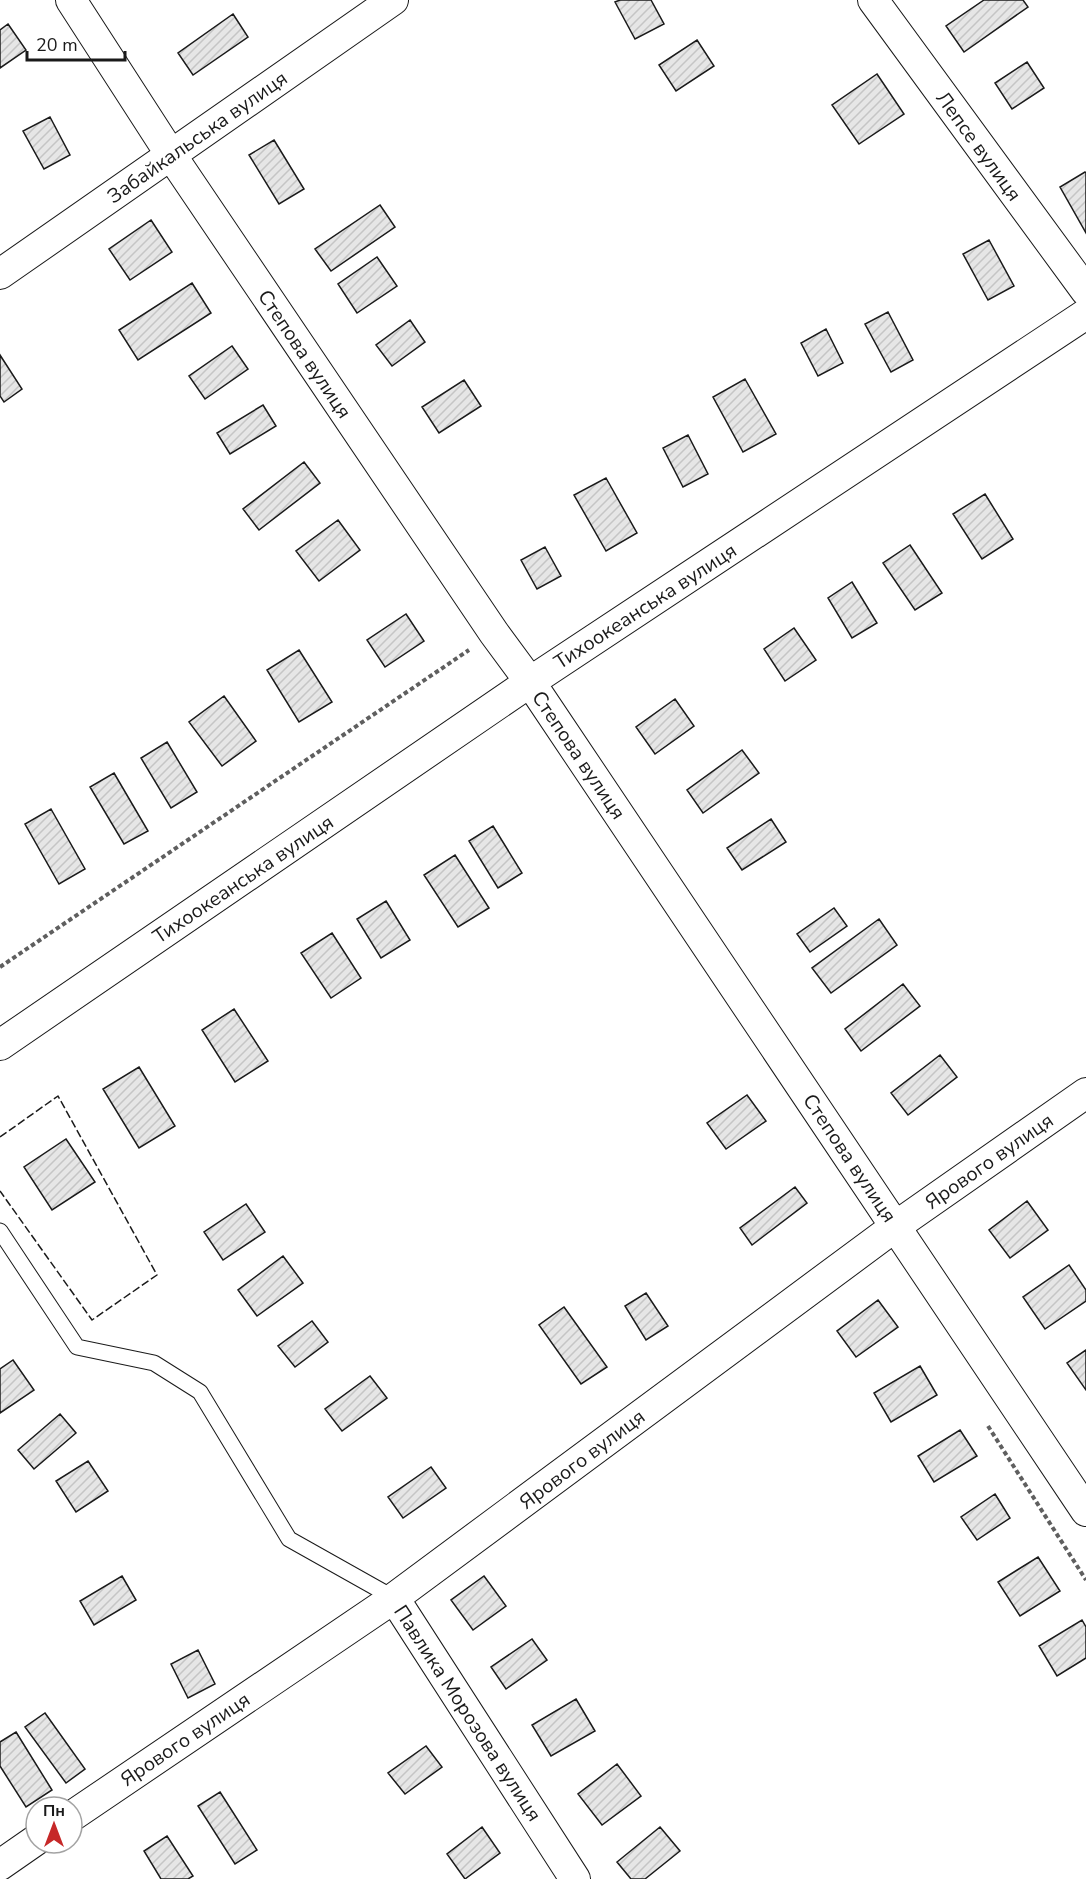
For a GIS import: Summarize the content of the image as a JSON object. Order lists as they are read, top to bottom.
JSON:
{
  "streets": {
    "street": [
      "Забайкальська вулиця",
      "Лепсе вулиця",
      "Степова вулиця",
      "Тихоокеанська вулиця",
      "Ярового вулиця",
      "Павлика Морозова вулиця"
    ]
  },
  "crossings": [
    ["Забайкальська вулиця", "Степова вулиця"],
    ["Степова вулиця", "Тихоокеанська вулиця"],
    ["Степова вулиця", "Ярового вулиця"],
    ["Ярового вулиця", "Павлика Морозова вулиця"]
  ],
  "scale_bar": "20 m",
  "north": "top"
}
